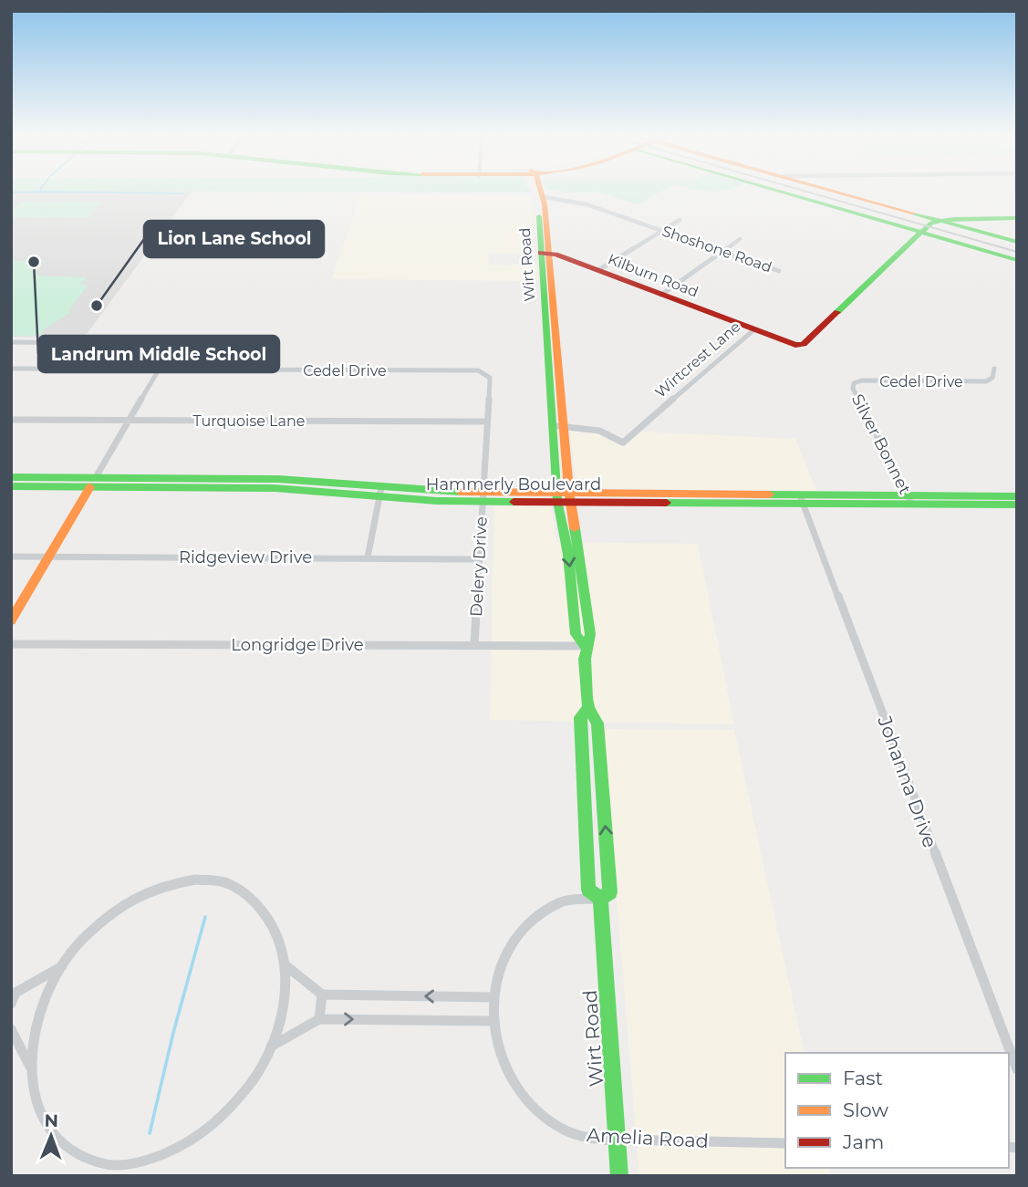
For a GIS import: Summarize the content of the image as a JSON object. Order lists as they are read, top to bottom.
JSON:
{
  "streets": {
    "main road": [
      "Wirt Road",
      "Kilburn Road",
      "Wirtcrest Lane",
      "Hammerly Boulevard"
    ],
    "street": [
      "Shoshone Road",
      "Cedel Drive",
      "Turquoise Lane",
      "Silver Bonnet",
      "Ridgeview Drive",
      "Delery Drive",
      "Longridge Drive",
      "Johanna Drive",
      "Amelia Road"
    ]
  },
  "crossings": [
    ["Shoshone Road", "Wirt Road"],
    ["Wirt Road", "Kilburn Road"],
    ["Wirt Road", "Wirtcrest Lane"],
    ["Wirt Road", "Hammerly Boulevard"],
    ["Wirt Road", "Longridge Drive"],
    ["Wirt Road", "Amelia Road"],
    ["Kilburn Road", "Wirtcrest Lane"],
    ["Cedel Drive", "Silver Bonnet"],
    ["Cedel Drive", "Delery Drive"],
    ["Turquoise Lane", "Delery Drive"],
    ["Silver Bonnet", "Hammerly Boulevard"],
    ["Hammerly Boulevard", "Delery Drive"],
    ["Hammerly Boulevard", "Johanna Drive"],
    ["Ridgeview Drive", "Delery Drive"],
    ["Delery Drive", "Longridge Drive"]
  ],
  "places": ["Landrum Middle School", "Lion Lane School"],
  "legend": ["Fast", "Slow", "Jam"],
  "north": "top"
}
